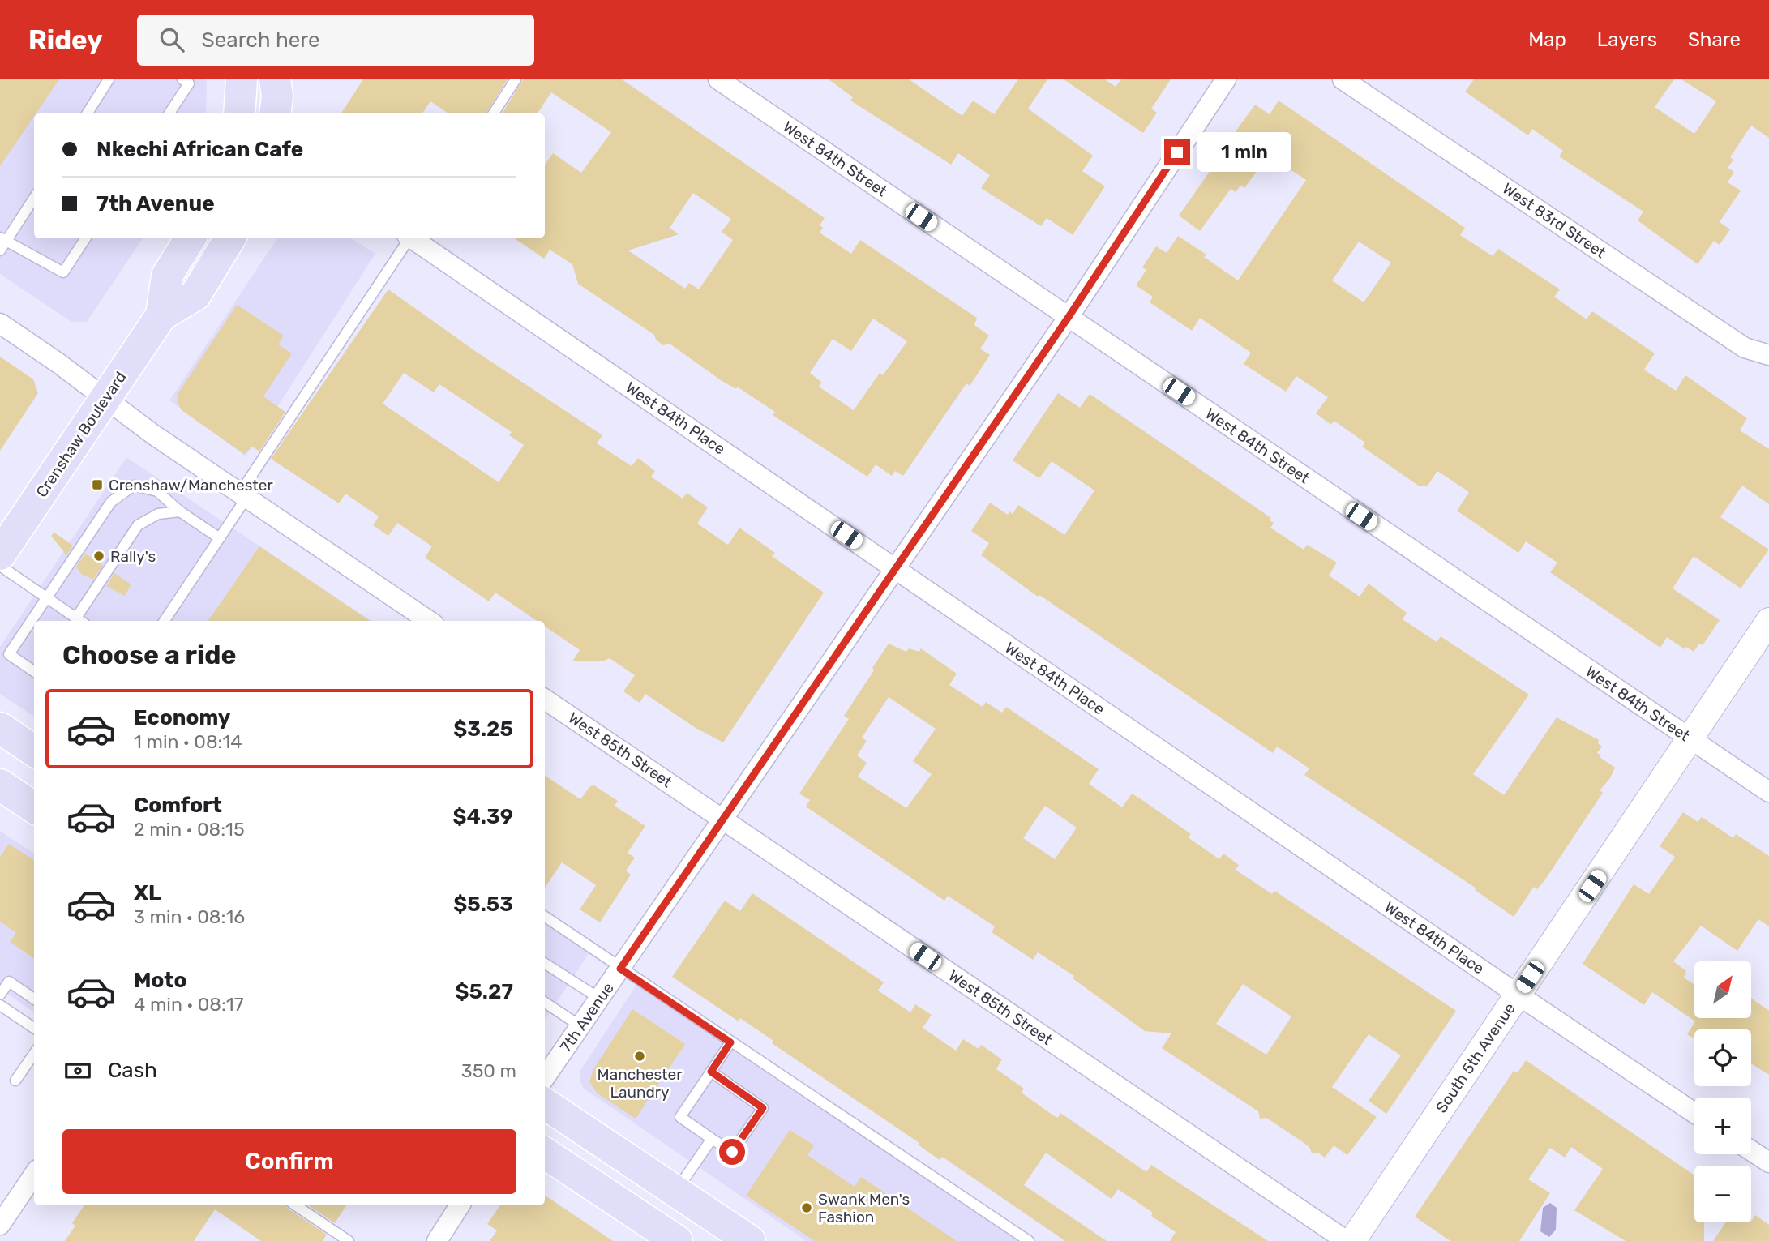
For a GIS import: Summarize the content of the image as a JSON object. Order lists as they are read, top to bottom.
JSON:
{
  "streets": {
    "main road": ["Crenshaw Boulevard"],
    "street": [
      "West 84th Street",
      "West 83rd Street",
      "West 84th Place",
      "West 85th Street",
      "7th Avenue",
      "South 5th Avenue"
    ]
  },
  "crossings": [
    ["West 84th Street", "7th Avenue"],
    ["West 84th Street", "South 5th Avenue"],
    ["West 84th Place", "7th Avenue"],
    ["West 84th Place", "South 5th Avenue"],
    ["West 85th Street", "7th Avenue"]
  ],
  "places": {
    "transit": ["Crenshaw/Manchester"],
    "other": ["Rally's", "Manchester Laundry", "Swank Men's Fashion"]
  },
  "north": "top right",
  "page": {
    "header": "Ridey",
    "search": "Search here",
    "nav": ["Map", "Layers", "Share"],
    "banner": ["Nkechi African Cafe", "7th Avenue"],
    "bubble": "1 min",
    "heading": "Choose a ride",
    "list": [
      {
        "name": "Economy",
        "note": "1 min · 08:14",
        "value": "$3.25"
      },
      {
        "name": "Comfort",
        "note": "2 min · 08:15",
        "value": "$4.39"
      },
      {
        "name": "XL",
        "note": "3 min · 08:16",
        "value": "$5.53"
      },
      {
        "name": "Moto",
        "note": "4 min · 08:17",
        "value": "$5.27"
      }
    ],
    "map_buttons": ["+", "−"],
    "pay": ["Cash", "350 m"],
    "buttons": "Confirm"
  }
}
